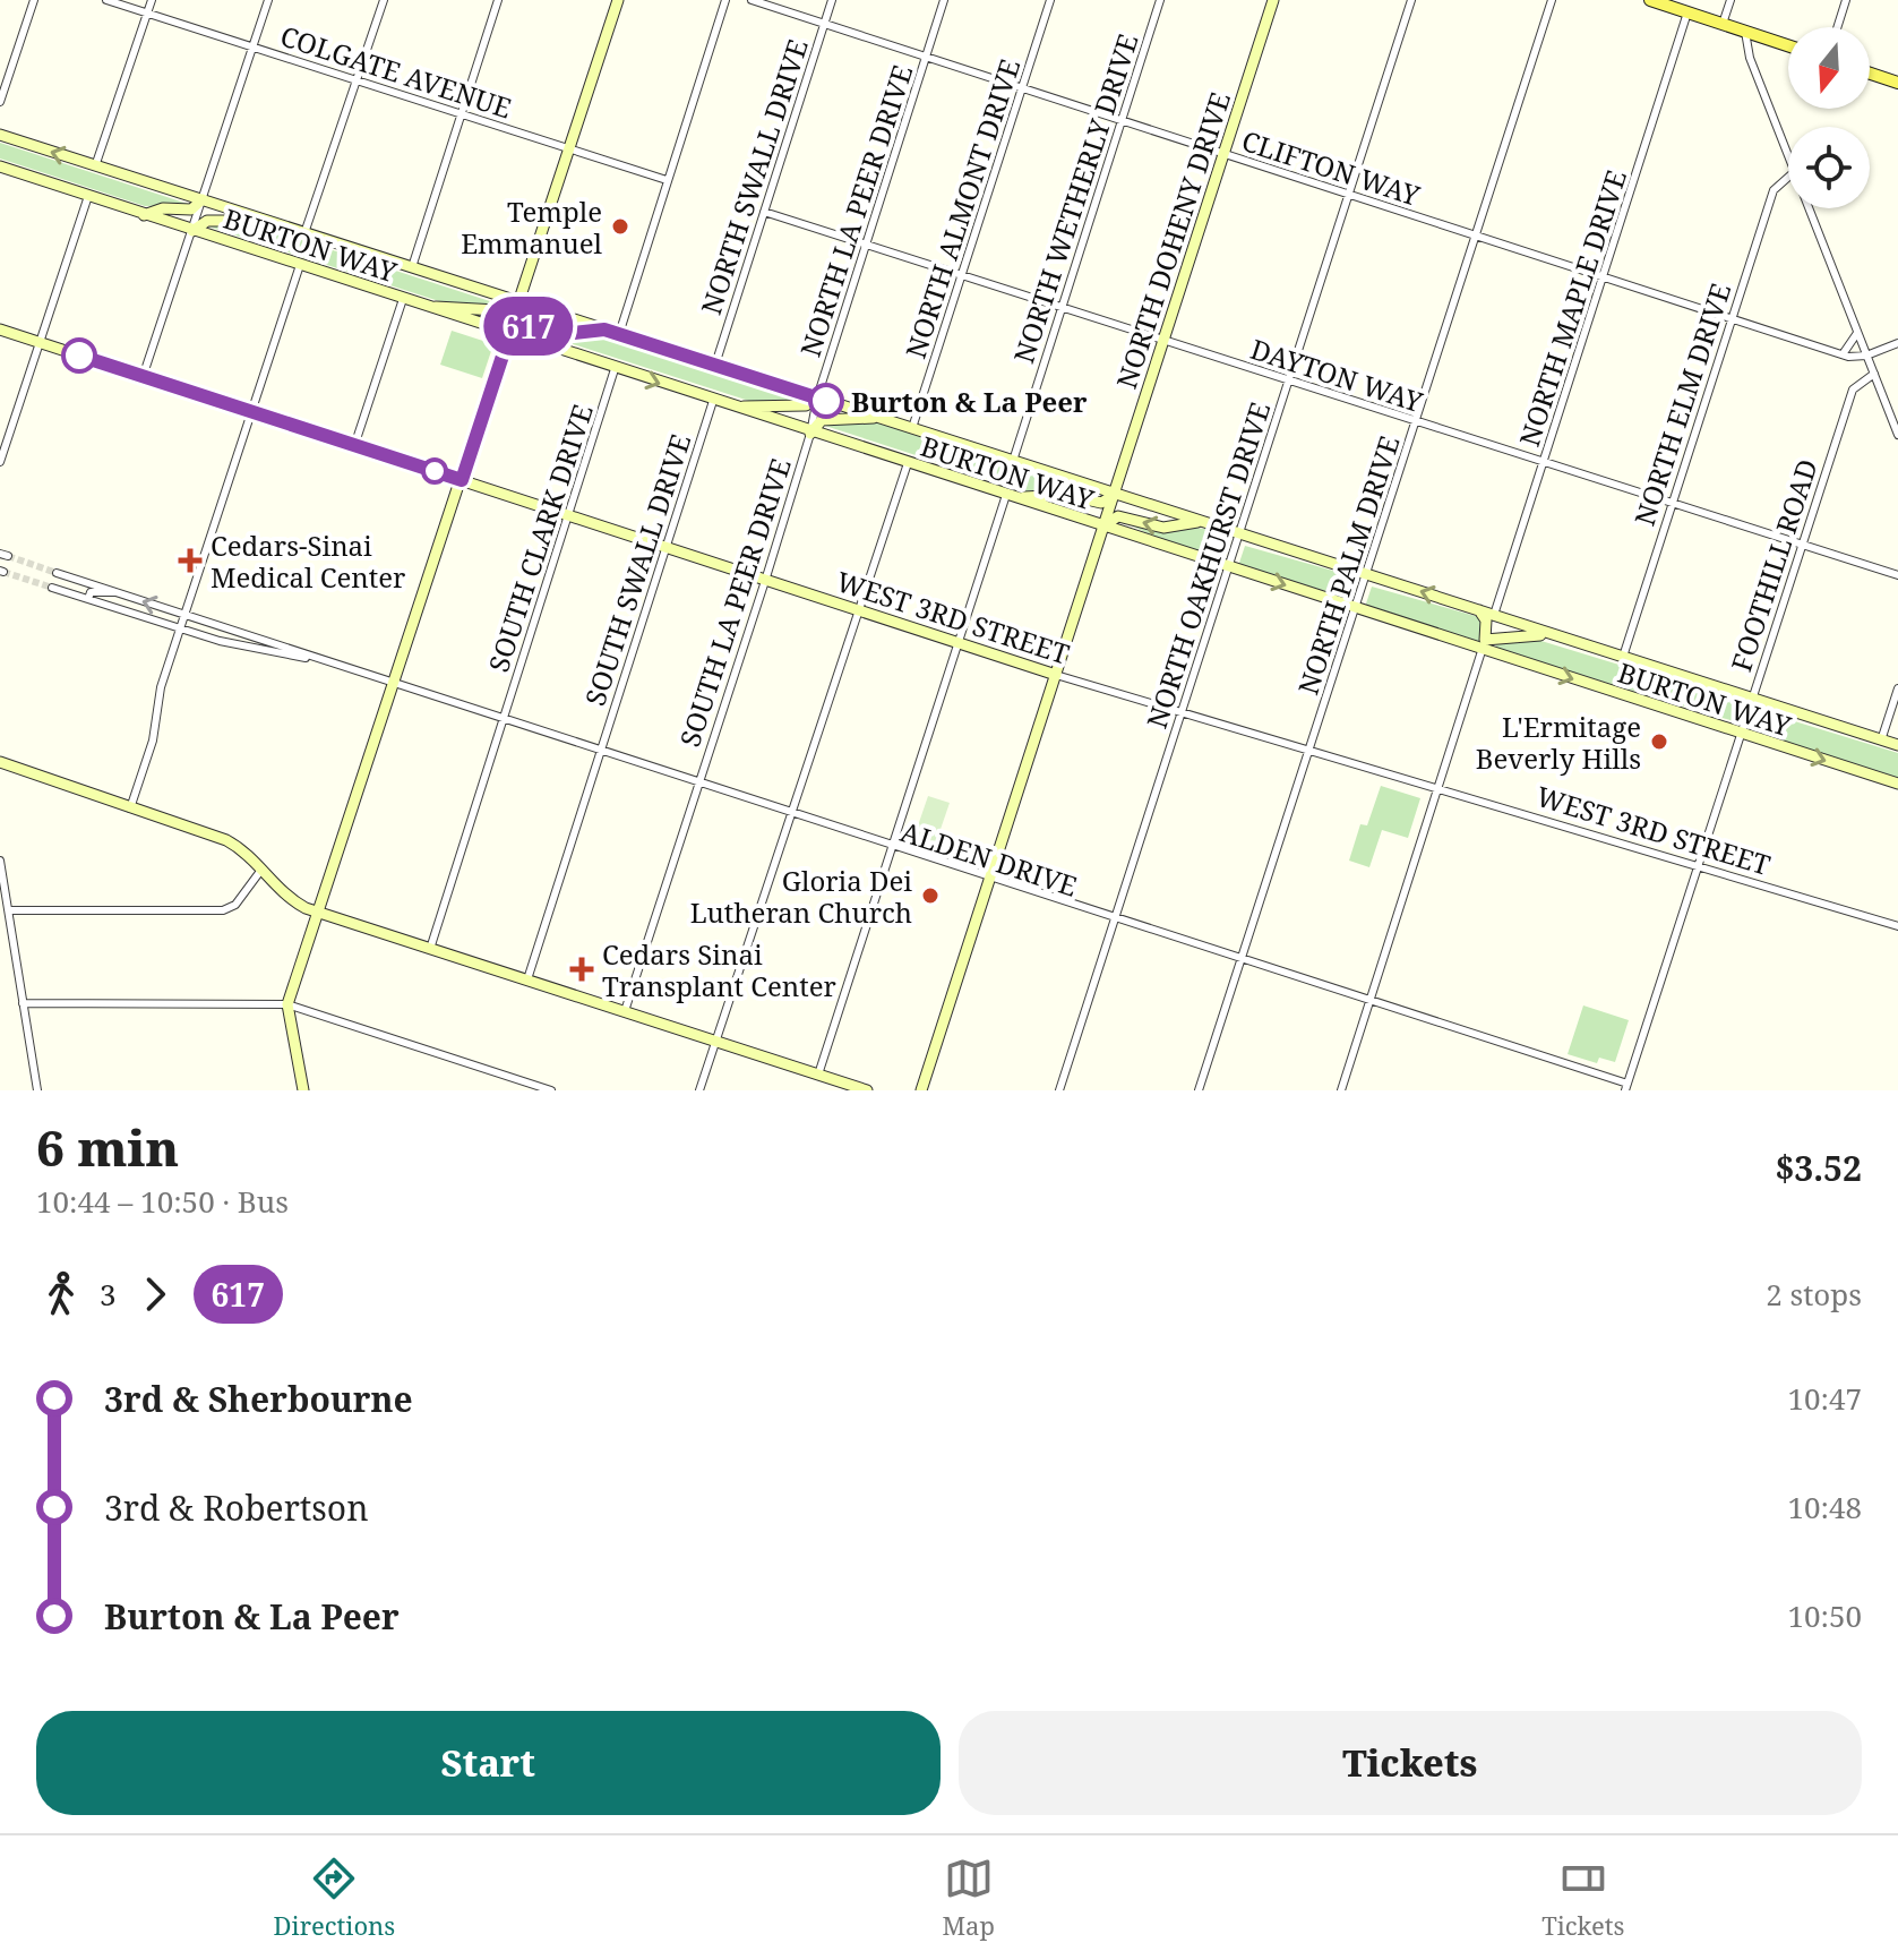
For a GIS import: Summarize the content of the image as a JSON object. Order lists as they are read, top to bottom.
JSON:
{
  "streets": {
    "main road": ["NORTH DOHENY DRIVE", "BURTON WAY", "WEST 3RD STREET"],
    "street": [
      "COLGATE AVENUE",
      "CLIFTON WAY",
      "NORTH SWALL DRIVE",
      "NORTH WETHERLY DRIVE",
      "NORTH ALMONT DRIVE",
      "NORTH LA PEER DRIVE",
      "NORTH MAPLE DRIVE",
      "DAYTON WAY",
      "NORTH ELM DRIVE",
      "SOUTH CLARK DRIVE",
      "NORTH OAKHURST DRIVE",
      "NORTH PALM DRIVE",
      "FOOTHILL ROAD",
      "SOUTH SWALL DRIVE",
      "SOUTH LA PEER DRIVE",
      "ALDEN DRIVE"
    ]
  },
  "crossings": [
    ["CLIFTON WAY", "NORTH SWALL DRIVE"],
    ["CLIFTON WAY", "NORTH WETHERLY DRIVE"],
    ["CLIFTON WAY", "NORTH ALMONT DRIVE"],
    ["CLIFTON WAY", "NORTH LA PEER DRIVE"],
    ["CLIFTON WAY", "NORTH DOHENY DRIVE"],
    ["CLIFTON WAY", "NORTH MAPLE DRIVE"],
    ["CLIFTON WAY", "NORTH ELM DRIVE"],
    ["CLIFTON WAY", "NORTH OAKHURST DRIVE"],
    ["CLIFTON WAY", "NORTH PALM DRIVE"],
    ["NORTH SWALL DRIVE", "BURTON WAY"],
    ["NORTH SWALL DRIVE", "DAYTON WAY"],
    ["NORTH WETHERLY DRIVE", "BURTON WAY"],
    ["NORTH WETHERLY DRIVE", "DAYTON WAY"],
    ["NORTH ALMONT DRIVE", "BURTON WAY"],
    ["NORTH ALMONT DRIVE", "DAYTON WAY"],
    ["NORTH LA PEER DRIVE", "BURTON WAY"],
    ["NORTH LA PEER DRIVE", "DAYTON WAY"],
    ["NORTH LA PEER DRIVE", "SOUTH LA PEER DRIVE"],
    ["NORTH DOHENY DRIVE", "BURTON WAY"],
    ["NORTH DOHENY DRIVE", "DAYTON WAY"],
    ["NORTH DOHENY DRIVE", "WEST 3RD STREET"],
    ["NORTH DOHENY DRIVE", "ALDEN DRIVE"],
    ["BURTON WAY", "NORTH MAPLE DRIVE"],
    ["BURTON WAY", "NORTH ELM DRIVE"],
    ["BURTON WAY", "SOUTH CLARK DRIVE"],
    ["BURTON WAY", "NORTH OAKHURST DRIVE"],
    ["BURTON WAY", "NORTH PALM DRIVE"],
    ["BURTON WAY", "FOOTHILL ROAD"],
    ["BURTON WAY", "SOUTH SWALL DRIVE"],
    ["BURTON WAY", "SOUTH LA PEER DRIVE"],
    ["NORTH MAPLE DRIVE", "DAYTON WAY"],
    ["DAYTON WAY", "NORTH ELM DRIVE"],
    ["DAYTON WAY", "NORTH OAKHURST DRIVE"],
    ["DAYTON WAY", "NORTH PALM DRIVE"],
    ["DAYTON WAY", "FOOTHILL ROAD"],
    ["SOUTH CLARK DRIVE", "WEST 3RD STREET"],
    ["SOUTH CLARK DRIVE", "ALDEN DRIVE"],
    ["NORTH OAKHURST DRIVE", "WEST 3RD STREET"],
    ["NORTH OAKHURST DRIVE", "ALDEN DRIVE"],
    ["NORTH PALM DRIVE", "WEST 3RD STREET"],
    ["NORTH PALM DRIVE", "ALDEN DRIVE"],
    ["FOOTHILL ROAD", "WEST 3RD STREET"],
    ["FOOTHILL ROAD", "ALDEN DRIVE"],
    ["SOUTH SWALL DRIVE", "WEST 3RD STREET"],
    ["SOUTH SWALL DRIVE", "ALDEN DRIVE"],
    ["SOUTH LA PEER DRIVE", "WEST 3RD STREET"],
    ["SOUTH LA PEER DRIVE", "ALDEN DRIVE"]
  ],
  "places": {
    "other": [
      "Temple Emmanuel",
      "Burton & La Peer",
      "L'Ermitage Beverly Hills",
      "Gloria Dei Lutheran Church"
    ],
    "health": ["Cedars-Sinai Medical Center", "Cedars Sinai Transplant Center"]
  },
  "lines": ["bus line 617"],
  "north": "bottom",
  "page": {
    "on_map": "617",
    "heading": ["6 min", "10:44 – 10:50 · Bus", "$3.52"],
    "legs": ["3", "617", "2 stops"],
    "list": [
      {
        "name": "3rd & Sherbourne",
        "value": "10:47"
      },
      {
        "name": "3rd & Robertson",
        "value": "10:48"
      },
      {
        "name": "Burton & La Peer",
        "value": "10:50"
      }
    ],
    "buttons": ["Start", "Tickets"],
    "tabs": ["Directions", "Map", "Tickets"]
  }
}
